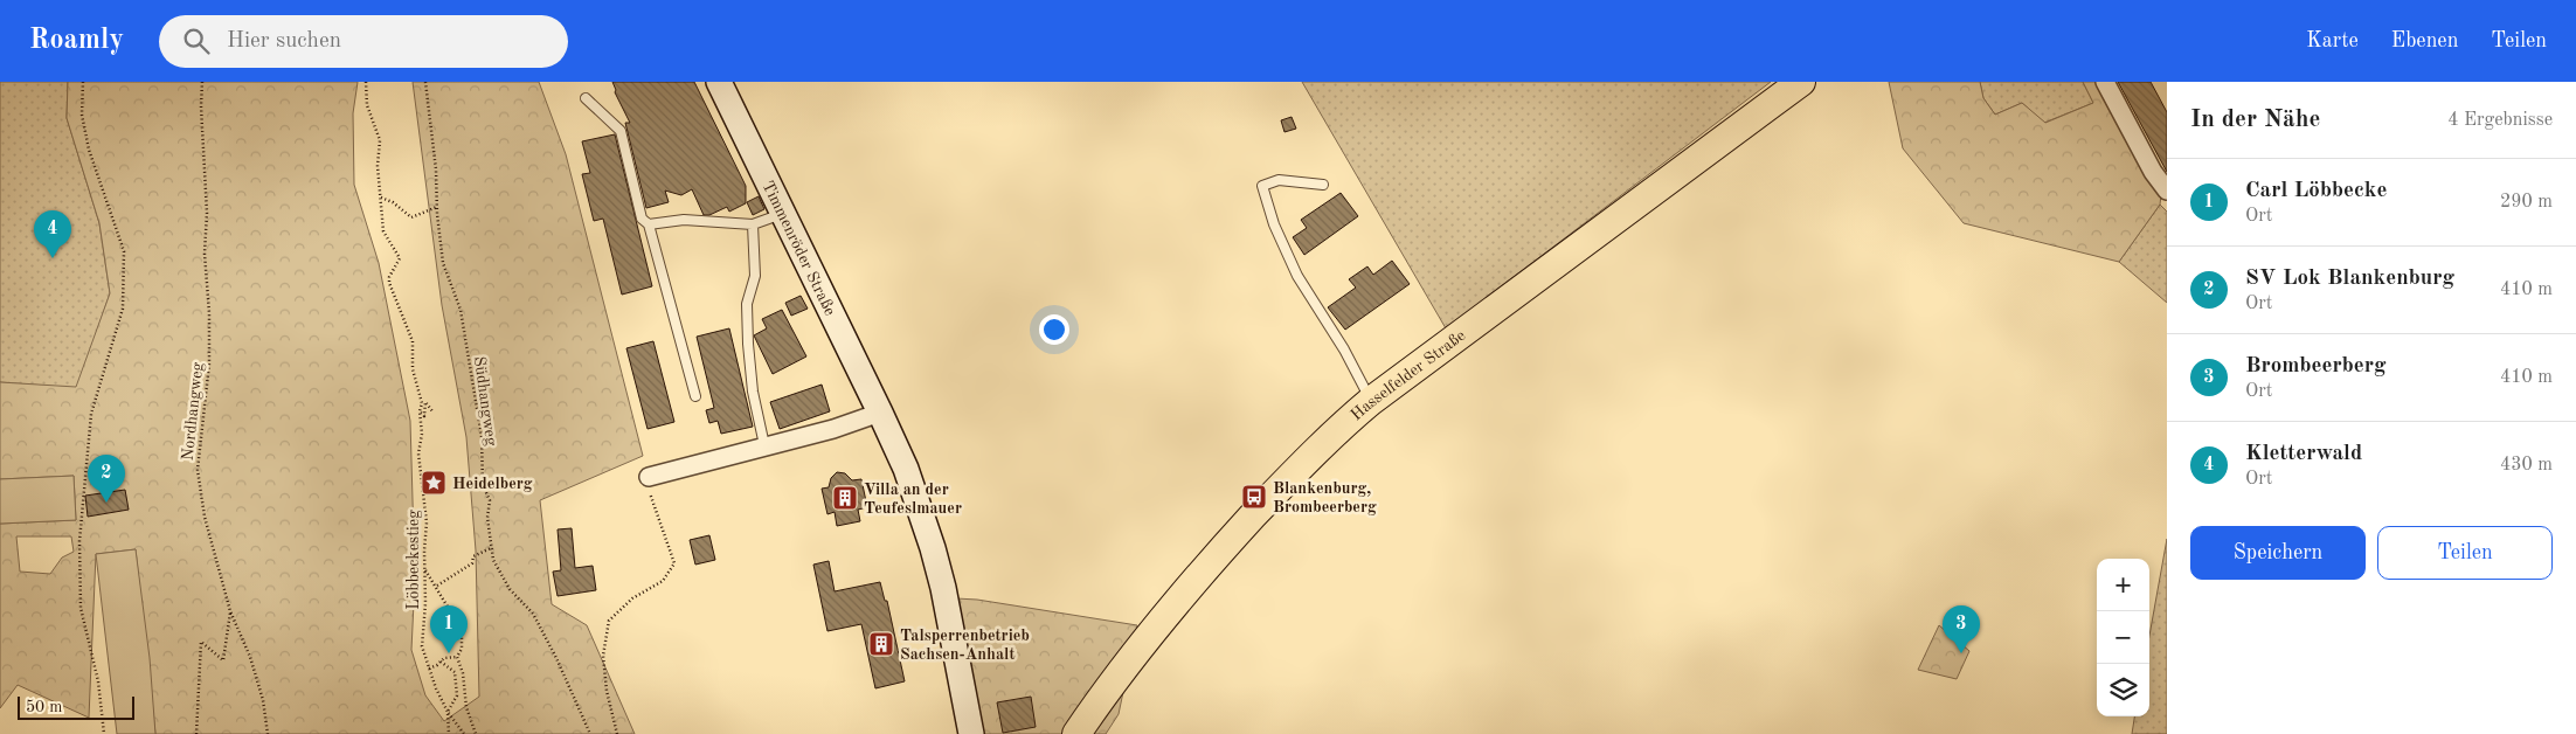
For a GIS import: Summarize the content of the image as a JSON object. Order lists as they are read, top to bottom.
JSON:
{
  "streets": {
    "main road": ["Timmenröder Straße", "Hasselfelder Straße"],
    "path": ["Südhangweg", "Nordhangweg", "Löbbeckestieg"]
  },
  "places": {
    "place": ["Heidelberg"],
    "bus stop": ["Blankenburg, Brombeerberg"],
    "building": ["Villa an der Teufeslmauer", "Talsperrenbetrieb Sachsen-Anhalt"]
  },
  "scale_bar": "50 m",
  "page": {
    "header": "Roamly",
    "search": "Hier suchen",
    "nav": ["Karte", "Ebenen", "Teilen"],
    "heading": ["In der Nähe", "4 Ergebnisse"],
    "list": [
      {
        "mark": "1",
        "name": "Carl Löbbecke",
        "note": "Ort",
        "value": "290 m"
      },
      {
        "mark": "2",
        "name": "SV Lok Blankenburg",
        "note": "Ort",
        "value": "410 m"
      },
      {
        "mark": "3",
        "name": "Brombeerberg",
        "note": "Ort",
        "value": "410 m"
      },
      {
        "mark": "4",
        "name": "Kletterwald",
        "note": "Ort",
        "value": "430 m"
      }
    ],
    "pins": [
      "4",
      "2",
      "1",
      "3"
    ],
    "buttons": ["Speichern", "Teilen"],
    "map_buttons": ["+", "−"],
    "scale": "50 m"
  }
}
